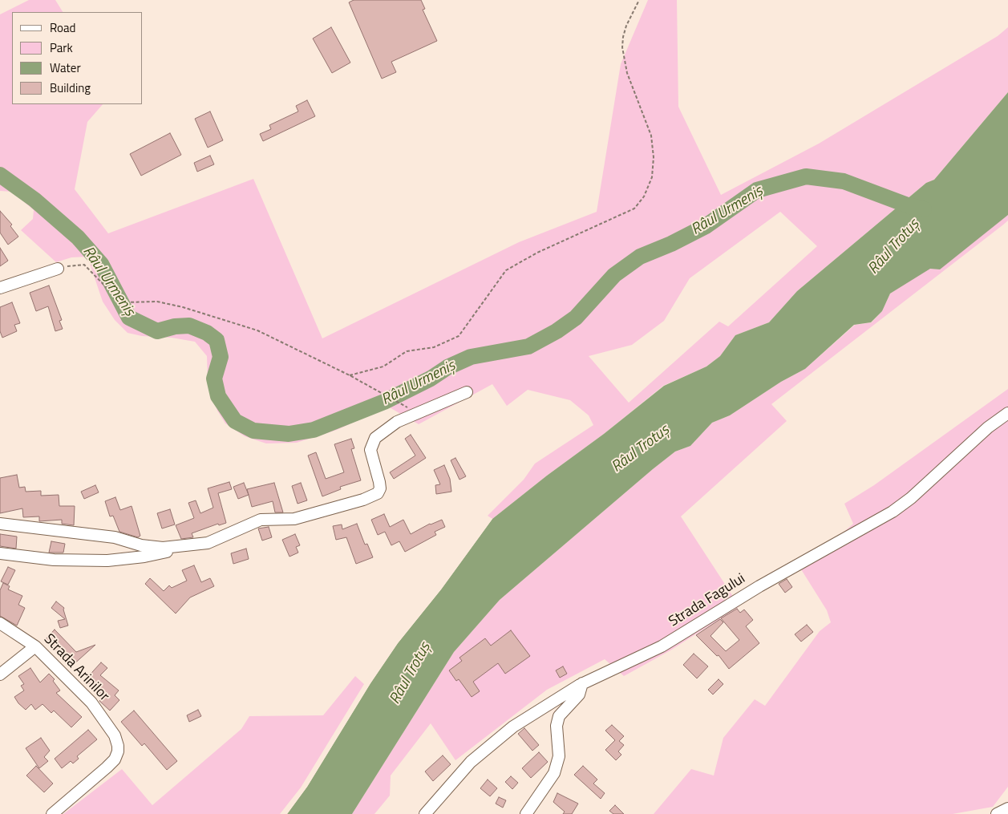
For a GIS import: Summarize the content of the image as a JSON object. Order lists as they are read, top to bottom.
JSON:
{
  "streets": {
    "street": ["Strada Fagului", "Strada Arinilor"]
  },
  "water": ["Râul Urmeniș", "Râul Trotuș"],
  "legend": [
    "Road",
    "Park",
    "Water",
    "Building"
  ]
}
